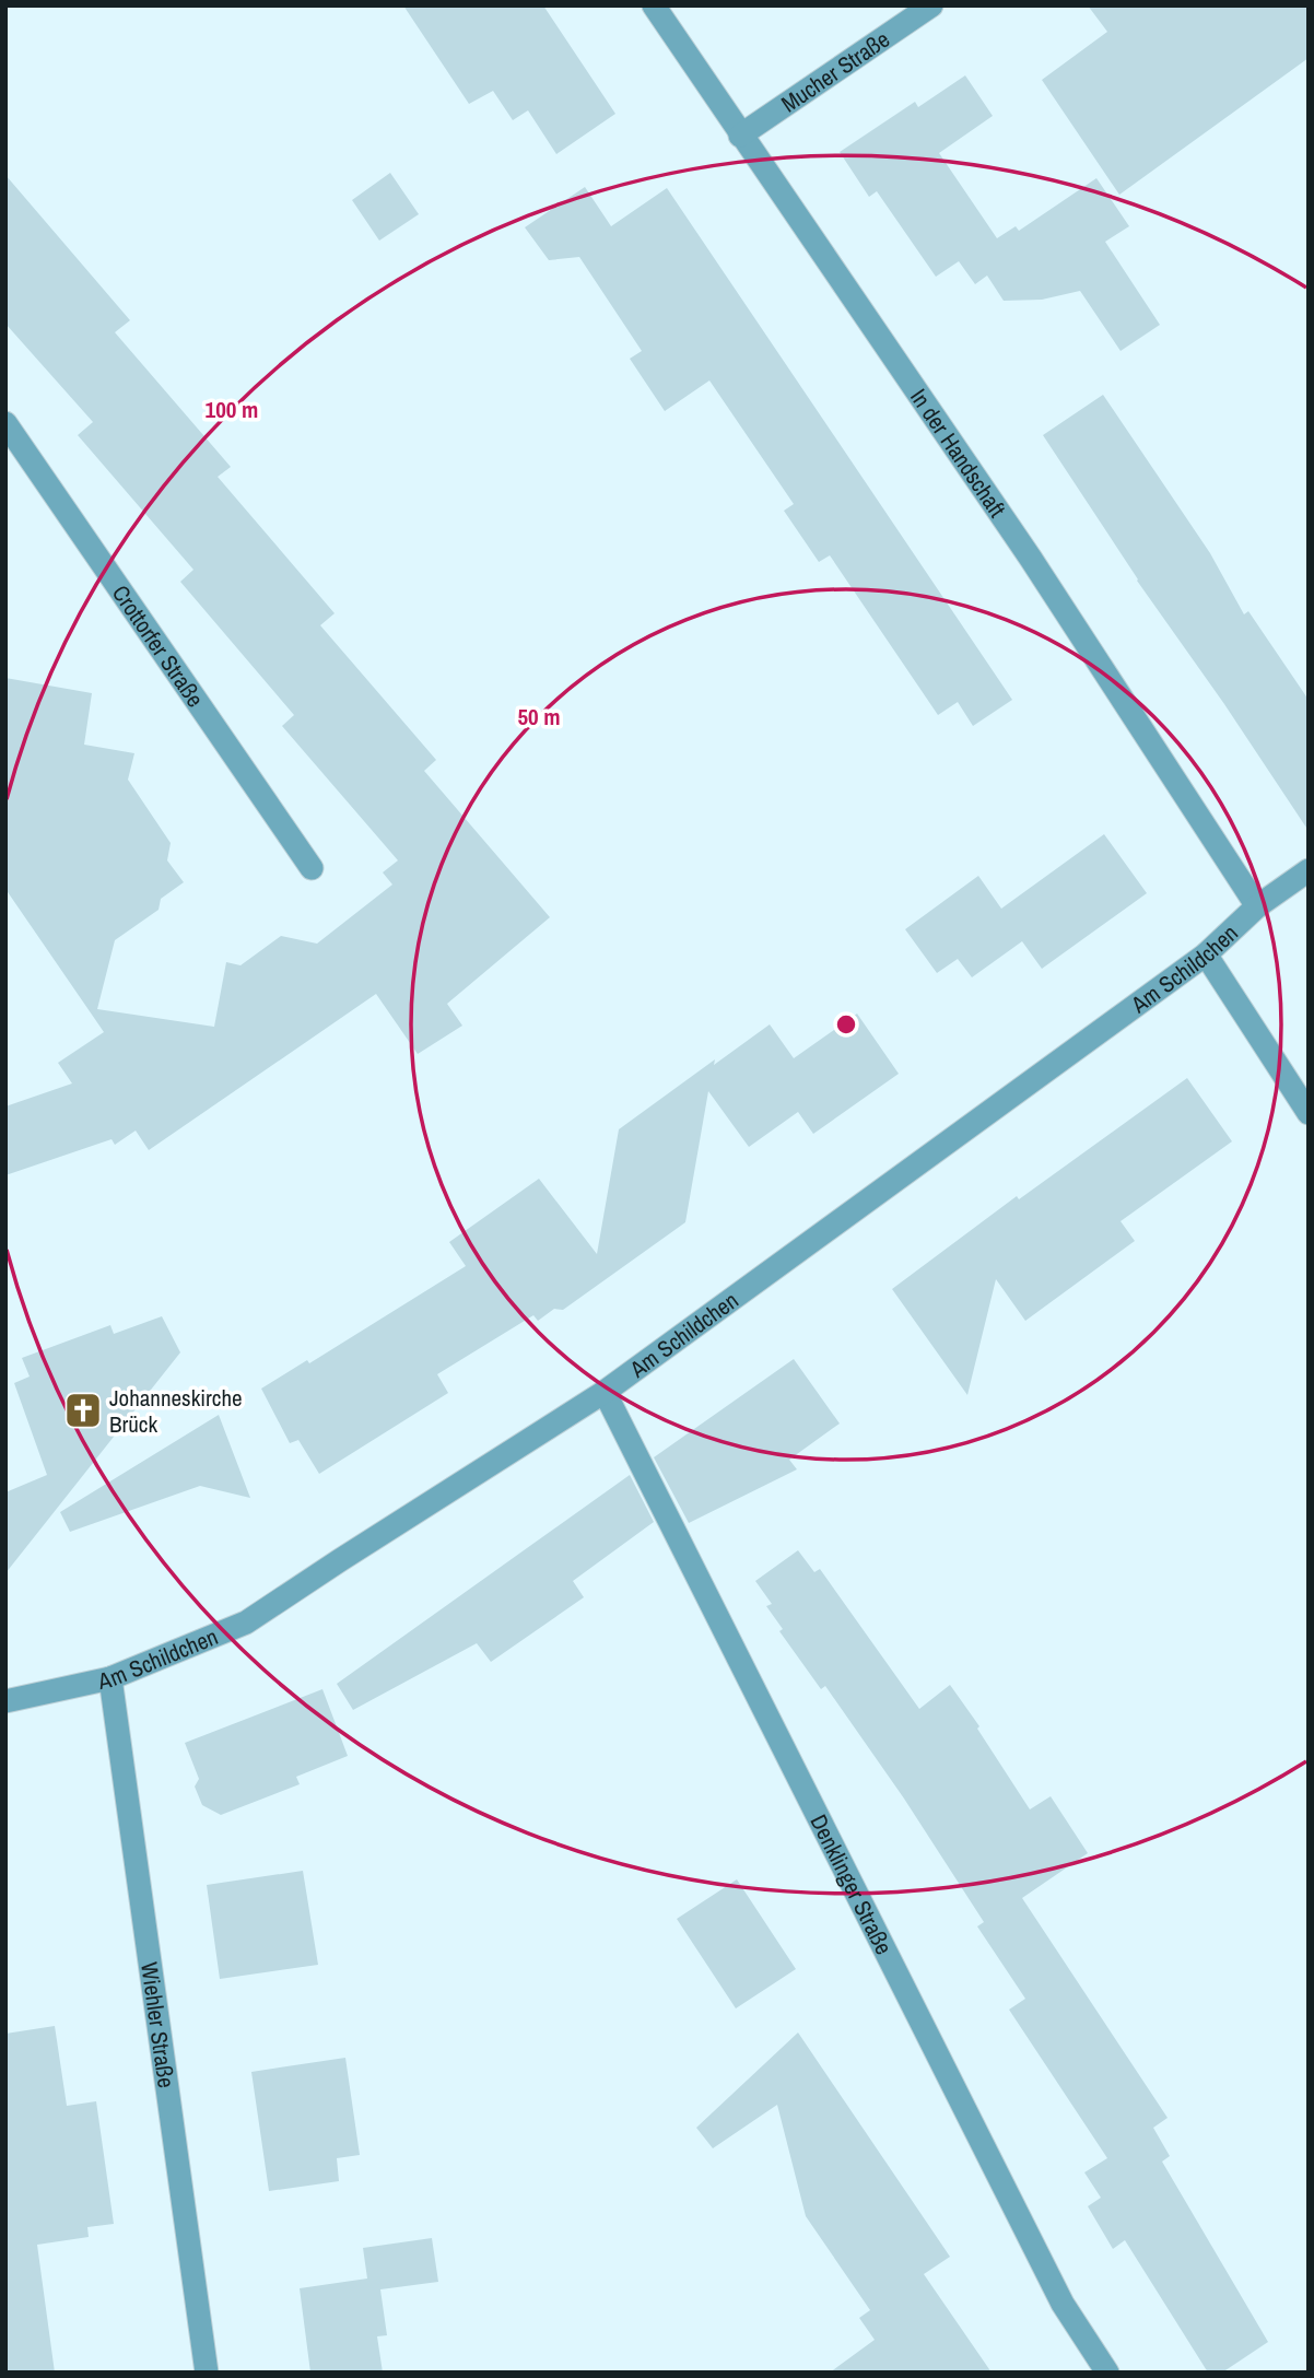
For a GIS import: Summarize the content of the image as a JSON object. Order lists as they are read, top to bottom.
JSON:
{
  "streets": {
    "street": [
      "Mucher Straße",
      "In der Handschaft",
      "Crottorfer Straße",
      "Am Schildchen",
      "Denklinger Straße",
      "Wiehler Straße"
    ]
  },
  "crossings": [
    ["Mucher Straße", "In der Handschaft"],
    ["In der Handschaft", "Am Schildchen"],
    ["Am Schildchen", "Denklinger Straße"],
    ["Am Schildchen", "Wiehler Straße"]
  ],
  "places": {
    "church": ["Johanneskirche Brück"]
  },
  "rings": ["100 m", "50 m"]
}
